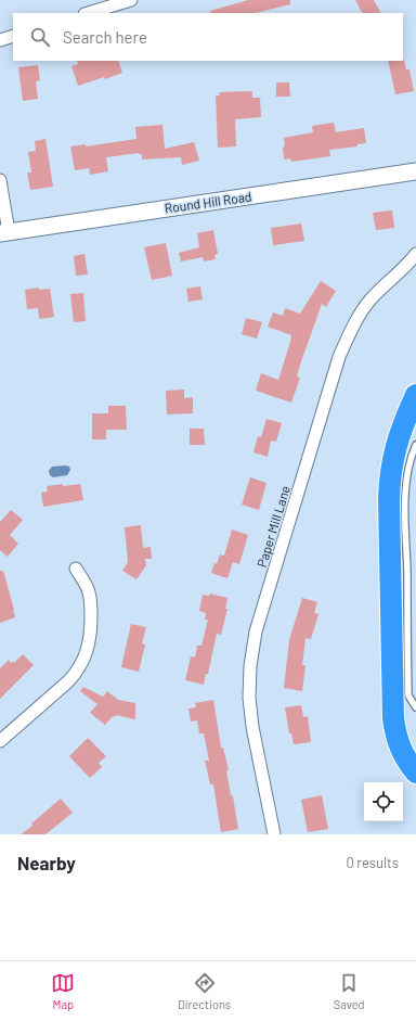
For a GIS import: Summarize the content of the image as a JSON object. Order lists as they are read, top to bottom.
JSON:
{
  "streets": {
    "main road": ["Round Hill Road"],
    "street": ["Paper Mill Lane"]
  },
  "page": {
    "search": "Search here",
    "heading": ["Nearby", "0 results"],
    "nav": ["Map", "Directions", "Saved"]
  }
}
